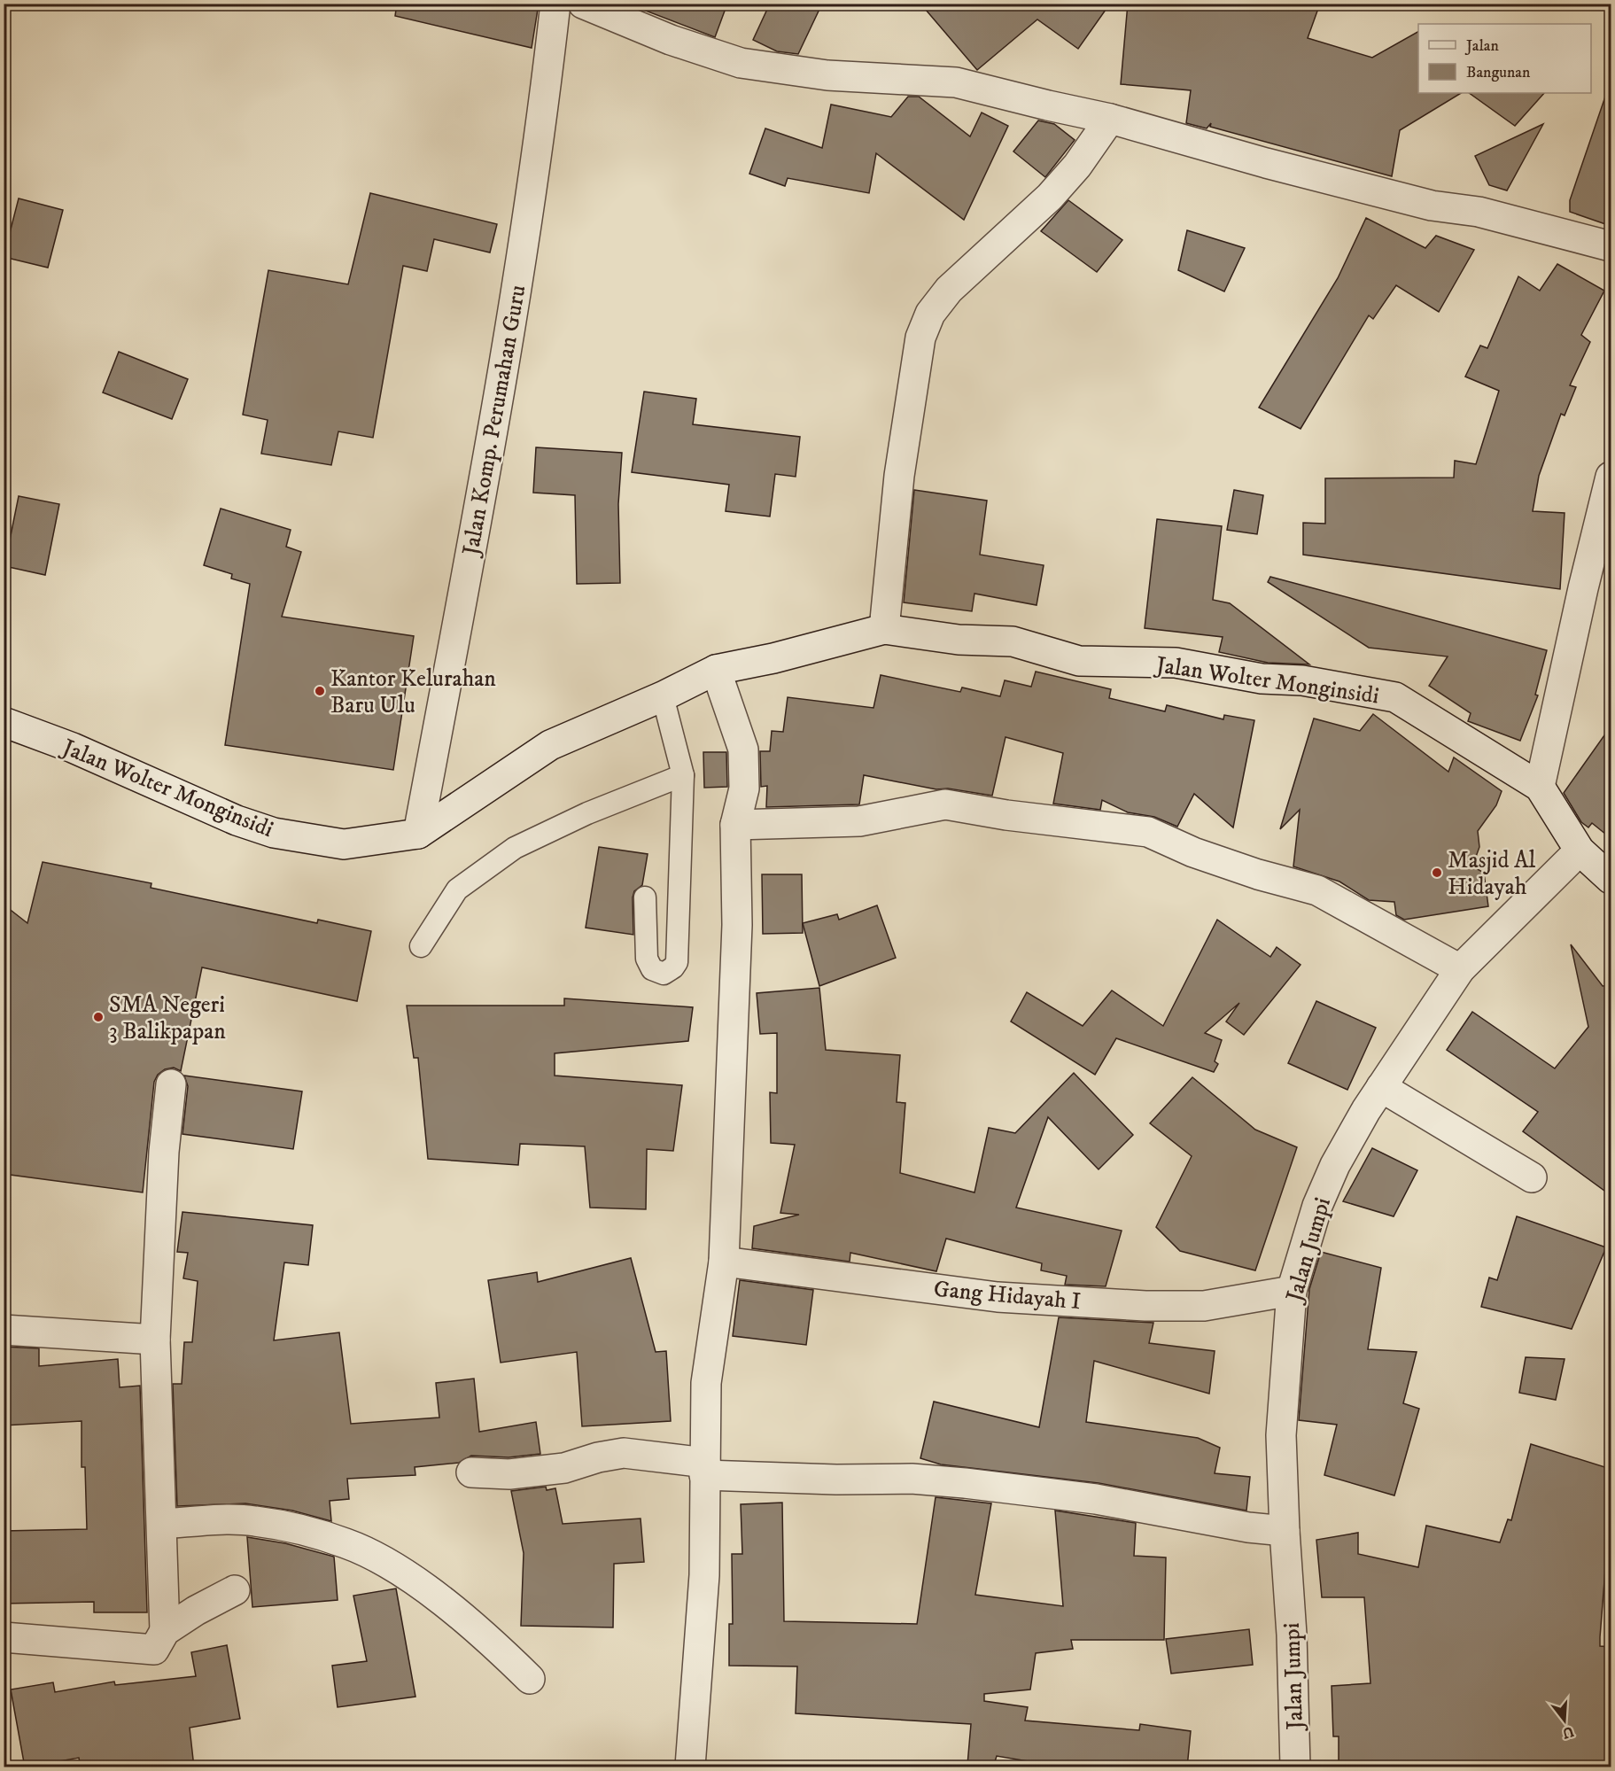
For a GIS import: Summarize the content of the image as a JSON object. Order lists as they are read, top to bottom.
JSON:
{
  "streets": {
    "street": [
      "Jalan Komp. Perumahan Guru",
      "Jalan Wolter Monginsidi",
      "Jalan Jumpi",
      "Gang Hidayah I"
    ]
  },
  "crossings": [
    ["Jalan Komp. Perumahan Guru", "Jalan Wolter Monginsidi"],
    ["Jalan Wolter Monginsidi", "Jalan Jumpi"],
    ["Jalan Jumpi", "Gang Hidayah I"]
  ],
  "places": ["Kantor Kelurahan Baru Ulu", "Masjid Al Hidayah", "SMA Negeri 3 Balikpapan"],
  "legend": ["Jalan", "Bangunan"],
  "north": "bottom"
}
